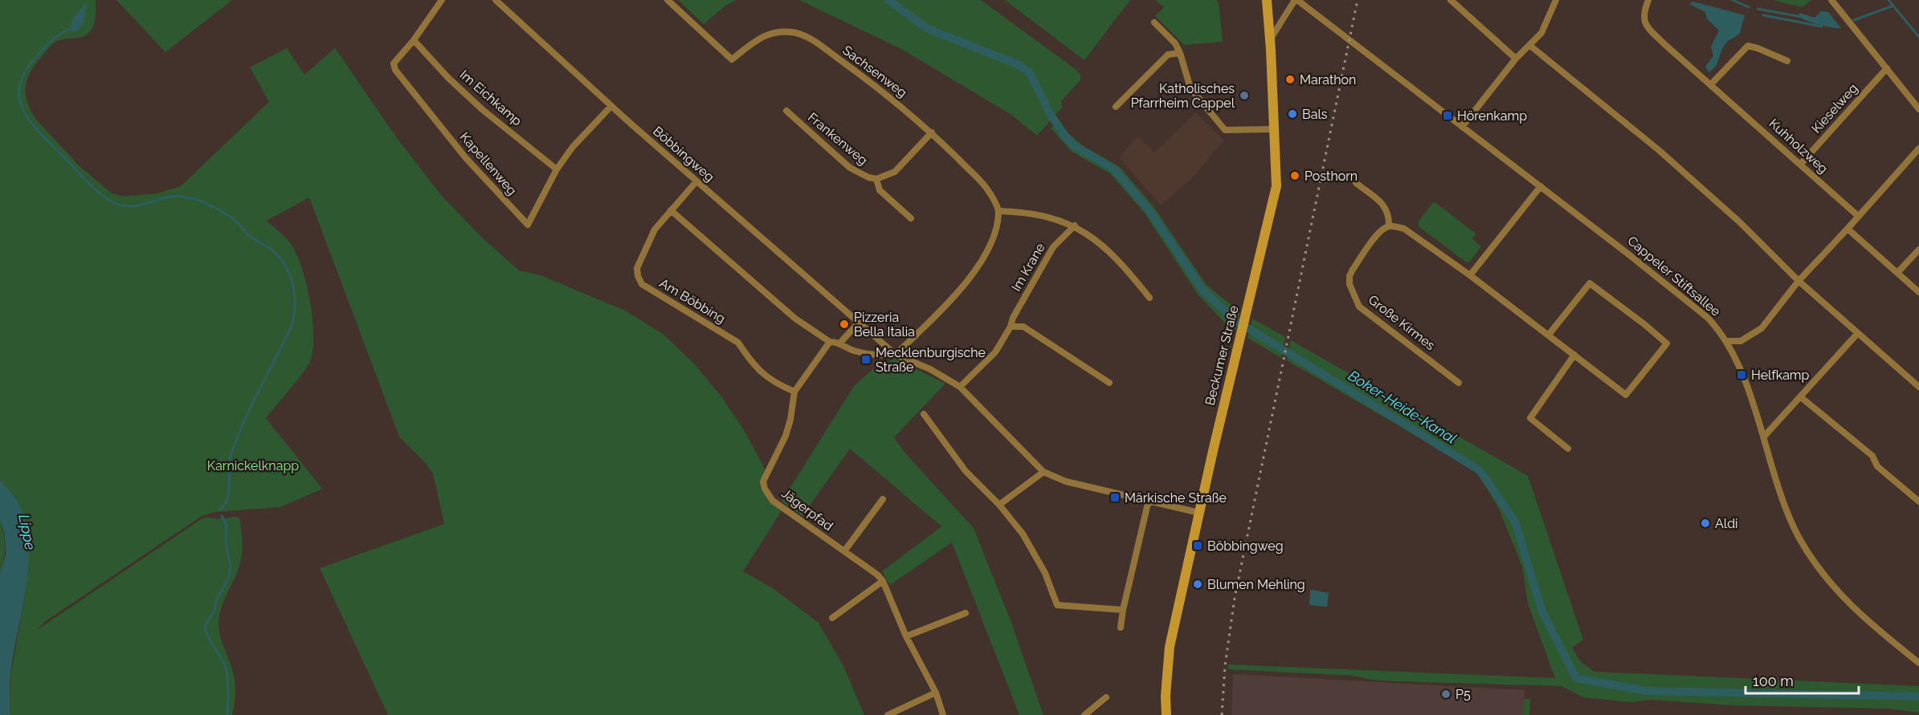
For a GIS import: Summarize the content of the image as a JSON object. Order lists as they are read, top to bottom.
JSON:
{
  "streets": {
    "main road": ["Beckumer Straße"],
    "street": [
      "Sachsenweg",
      "Im Eichkamp",
      "Kieselweg",
      "Frankenweg",
      "Kuhholzweg",
      "Böbbingweg",
      "Kapellenweg",
      "Im Krane",
      "Cappeler Stiftsallee",
      "Am Böbbing",
      "Große Kirmes",
      "Jägerpfad"
    ]
  },
  "crossings": [
    ["Sachsenweg", "Frankenweg"],
    ["Im Eichkamp", "Kapellenweg"],
    ["Kieselweg", "Kuhholzweg"],
    ["Böbbingweg", "Kapellenweg"],
    ["Böbbingweg", "Im Krane"],
    ["Böbbingweg", "Am Böbbing"],
    ["Böbbingweg", "Beckumer Straße"],
    ["Cappeler Stiftsallee", "Beckumer Straße"],
    ["Am Böbbing", "Jägerpfad"]
  ],
  "water": ["Boker-Heide-Kanal", "Lippe"],
  "parks": ["Karnickelknapp"],
  "places": {
    "other": [
      "Marathon",
      "Katholisches Pfarrheim Cappel",
      "Bals",
      "Posthorn",
      "Pizzeria Bella Italia",
      "Aldi",
      "Blumen Mehling",
      "P5"
    ],
    "transit": [
      "Hörenkamp",
      "Mecklenburgische Straße",
      "Helfkamp",
      "Märkische Straße",
      "Böbbingweg"
    ]
  },
  "scale_bar": "100 m"
}
